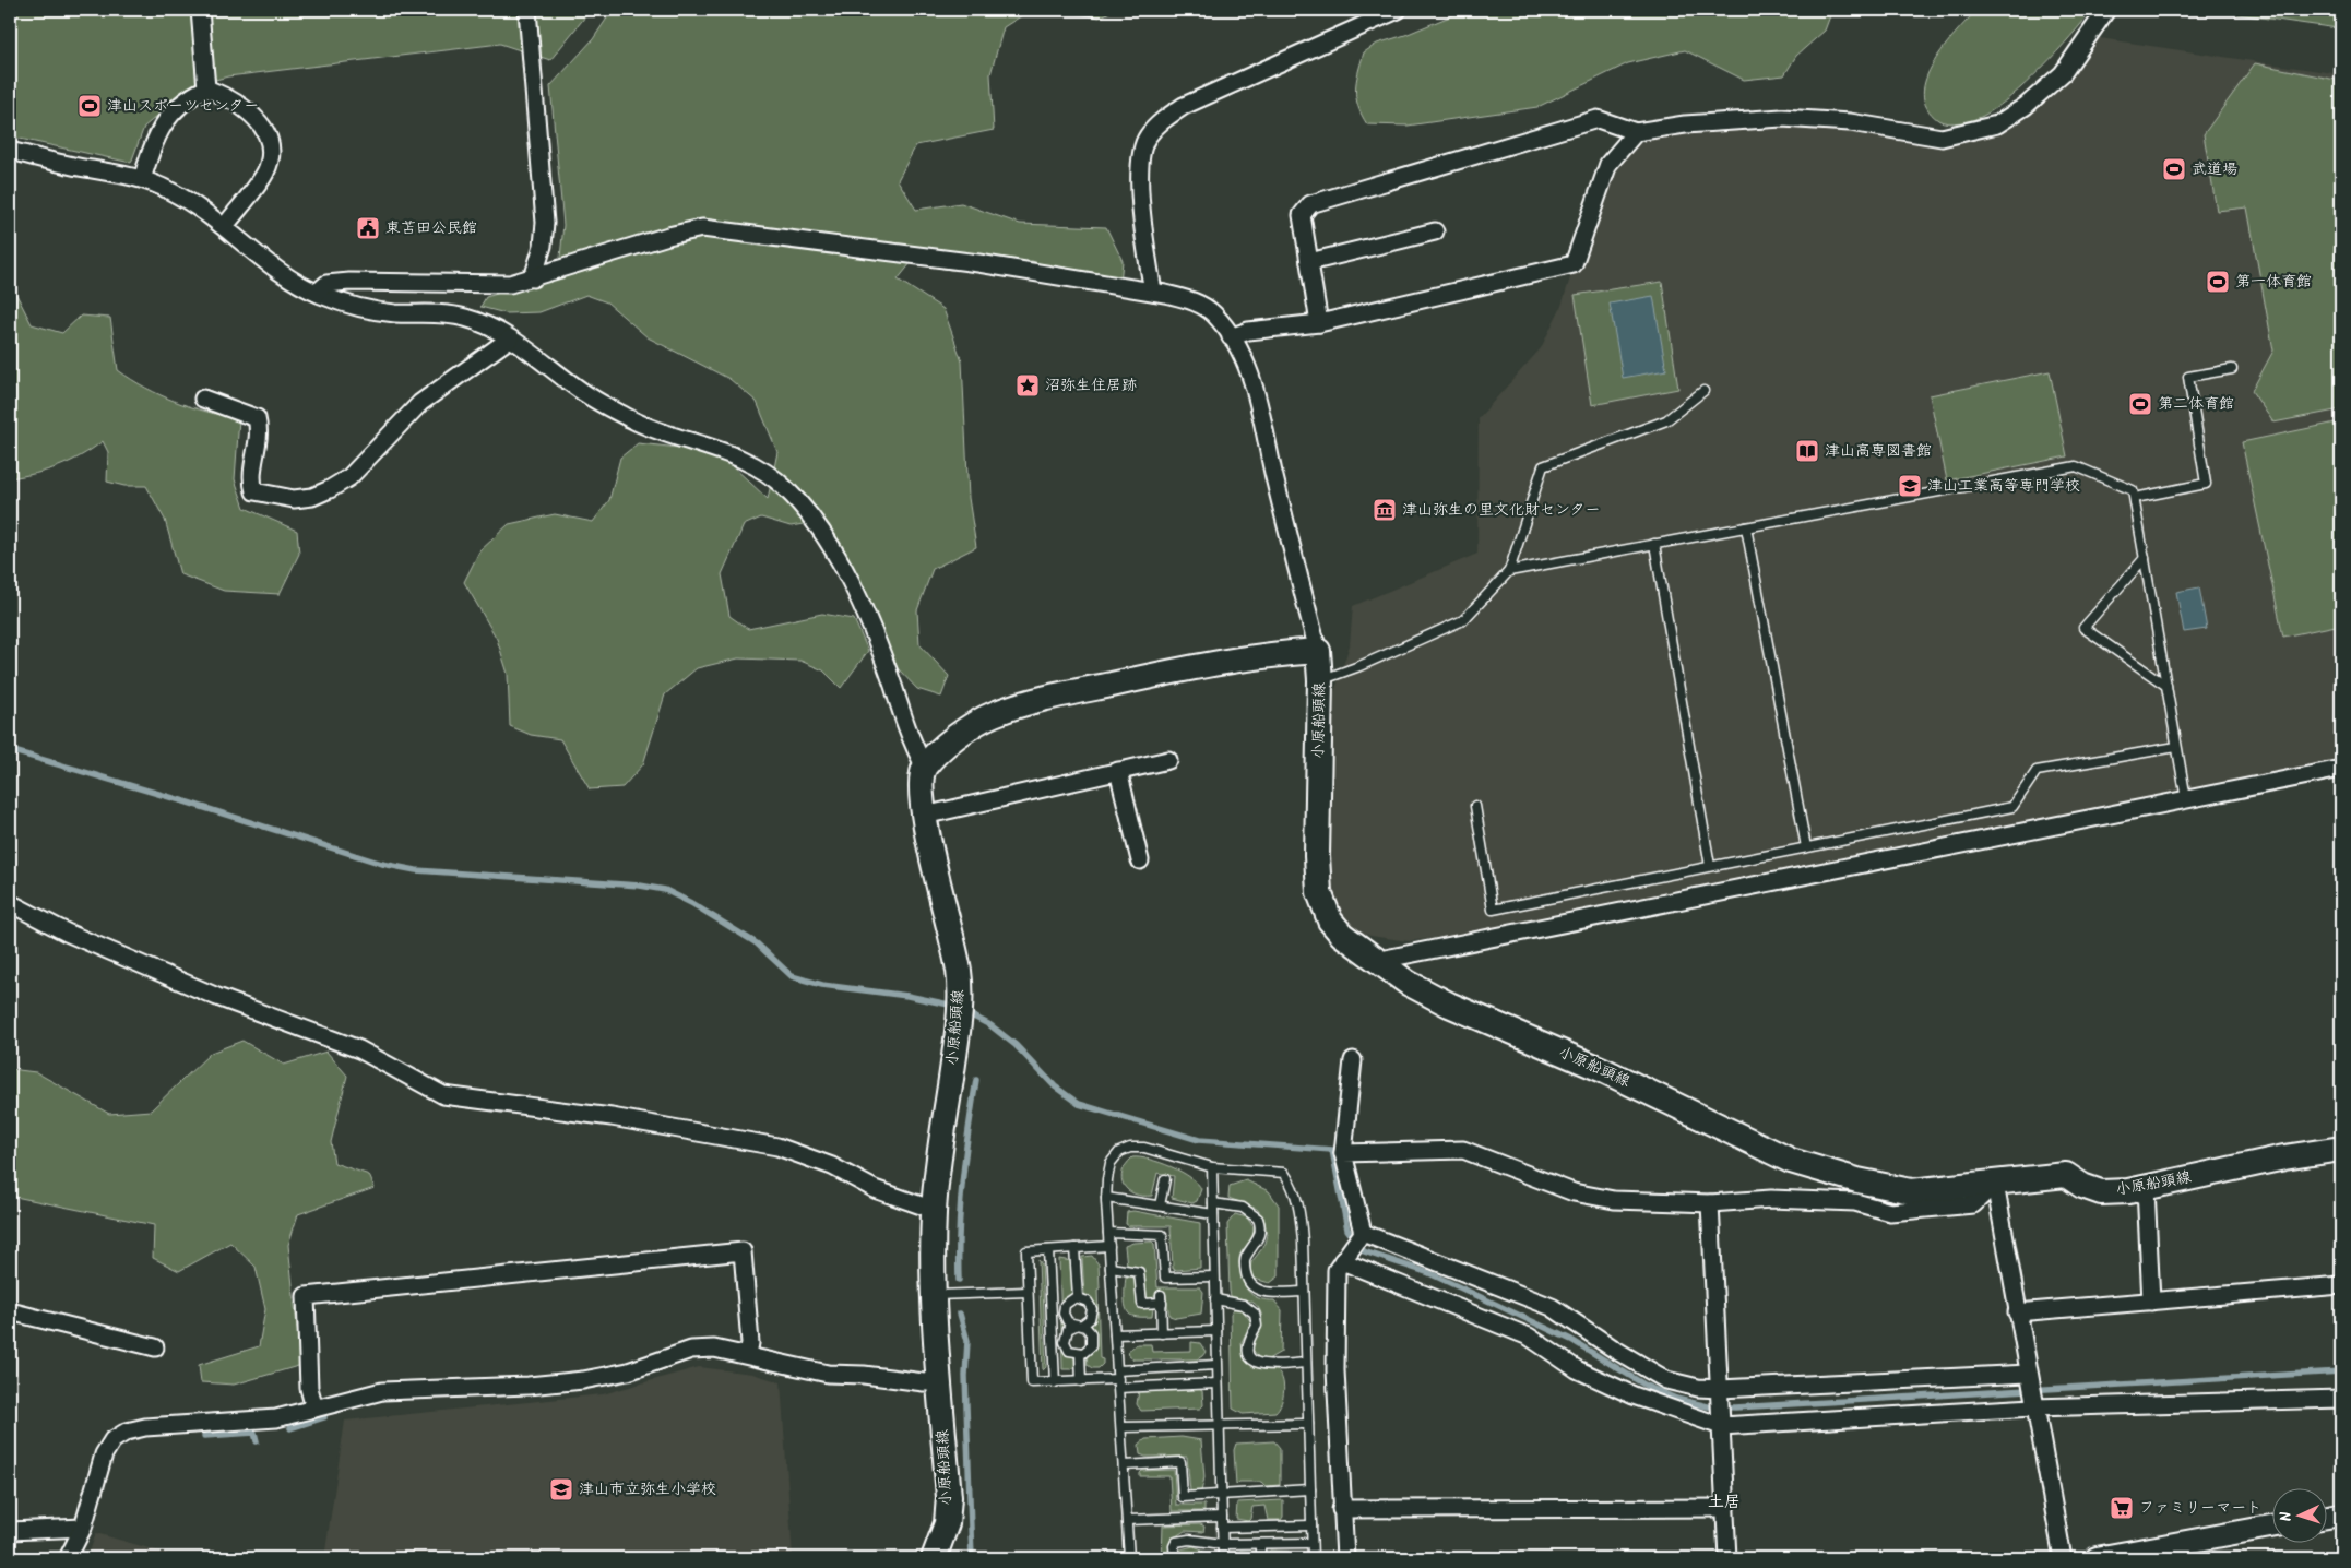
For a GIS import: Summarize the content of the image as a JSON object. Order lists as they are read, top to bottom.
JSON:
{
  "streets": {
    "main road": ["小原船頭線"]
  },
  "districts": ["土居"],
  "places": {
    "sports": [
      "津山スポーツセンター",
      "武道場",
      "第一体育館",
      "第二体育館"
    ],
    "public building": ["東苫田公民館"],
    "place": ["沼弥生住居跡"],
    "library": ["津山高専図書館"],
    "school or university": ["津山工業高等専門学校", "津山市立弥生小学校"],
    "museum": ["津山弥生の里文化財センター"],
    "supermarket": ["ファミリーマート"]
  },
  "north": "left"
}
